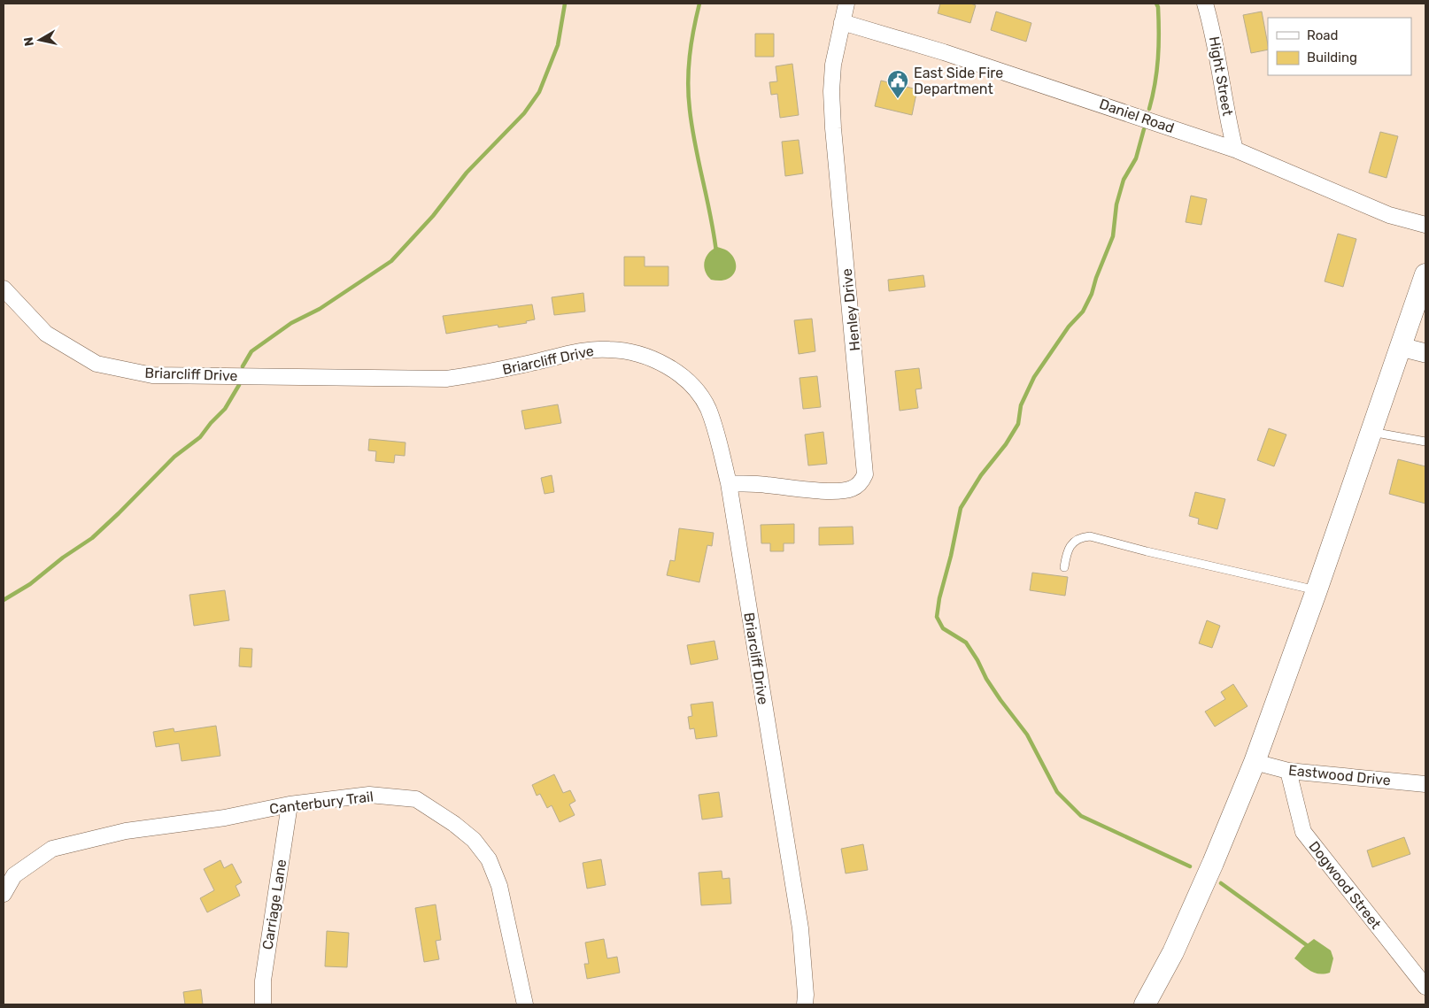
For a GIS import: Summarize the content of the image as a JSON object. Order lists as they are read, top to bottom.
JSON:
{
  "streets": {
    "street": [
      "Hight Street",
      "Daniel Road",
      "Henley Drive",
      "Briarcliff Drive",
      "Eastwood Drive",
      "Canterbury Trail",
      "Dogwood Street",
      "Carriage Lane"
    ]
  },
  "crossings": [
    ["Hight Street", "Daniel Road"],
    ["Daniel Road", "Henley Drive"],
    ["Henley Drive", "Briarcliff Drive"],
    ["Eastwood Drive", "Dogwood Street"],
    ["Canterbury Trail", "Carriage Lane"]
  ],
  "places": {
    "public building": ["East Side Fire Department"]
  },
  "legend": ["Road", "Building"],
  "north": "left"
}
